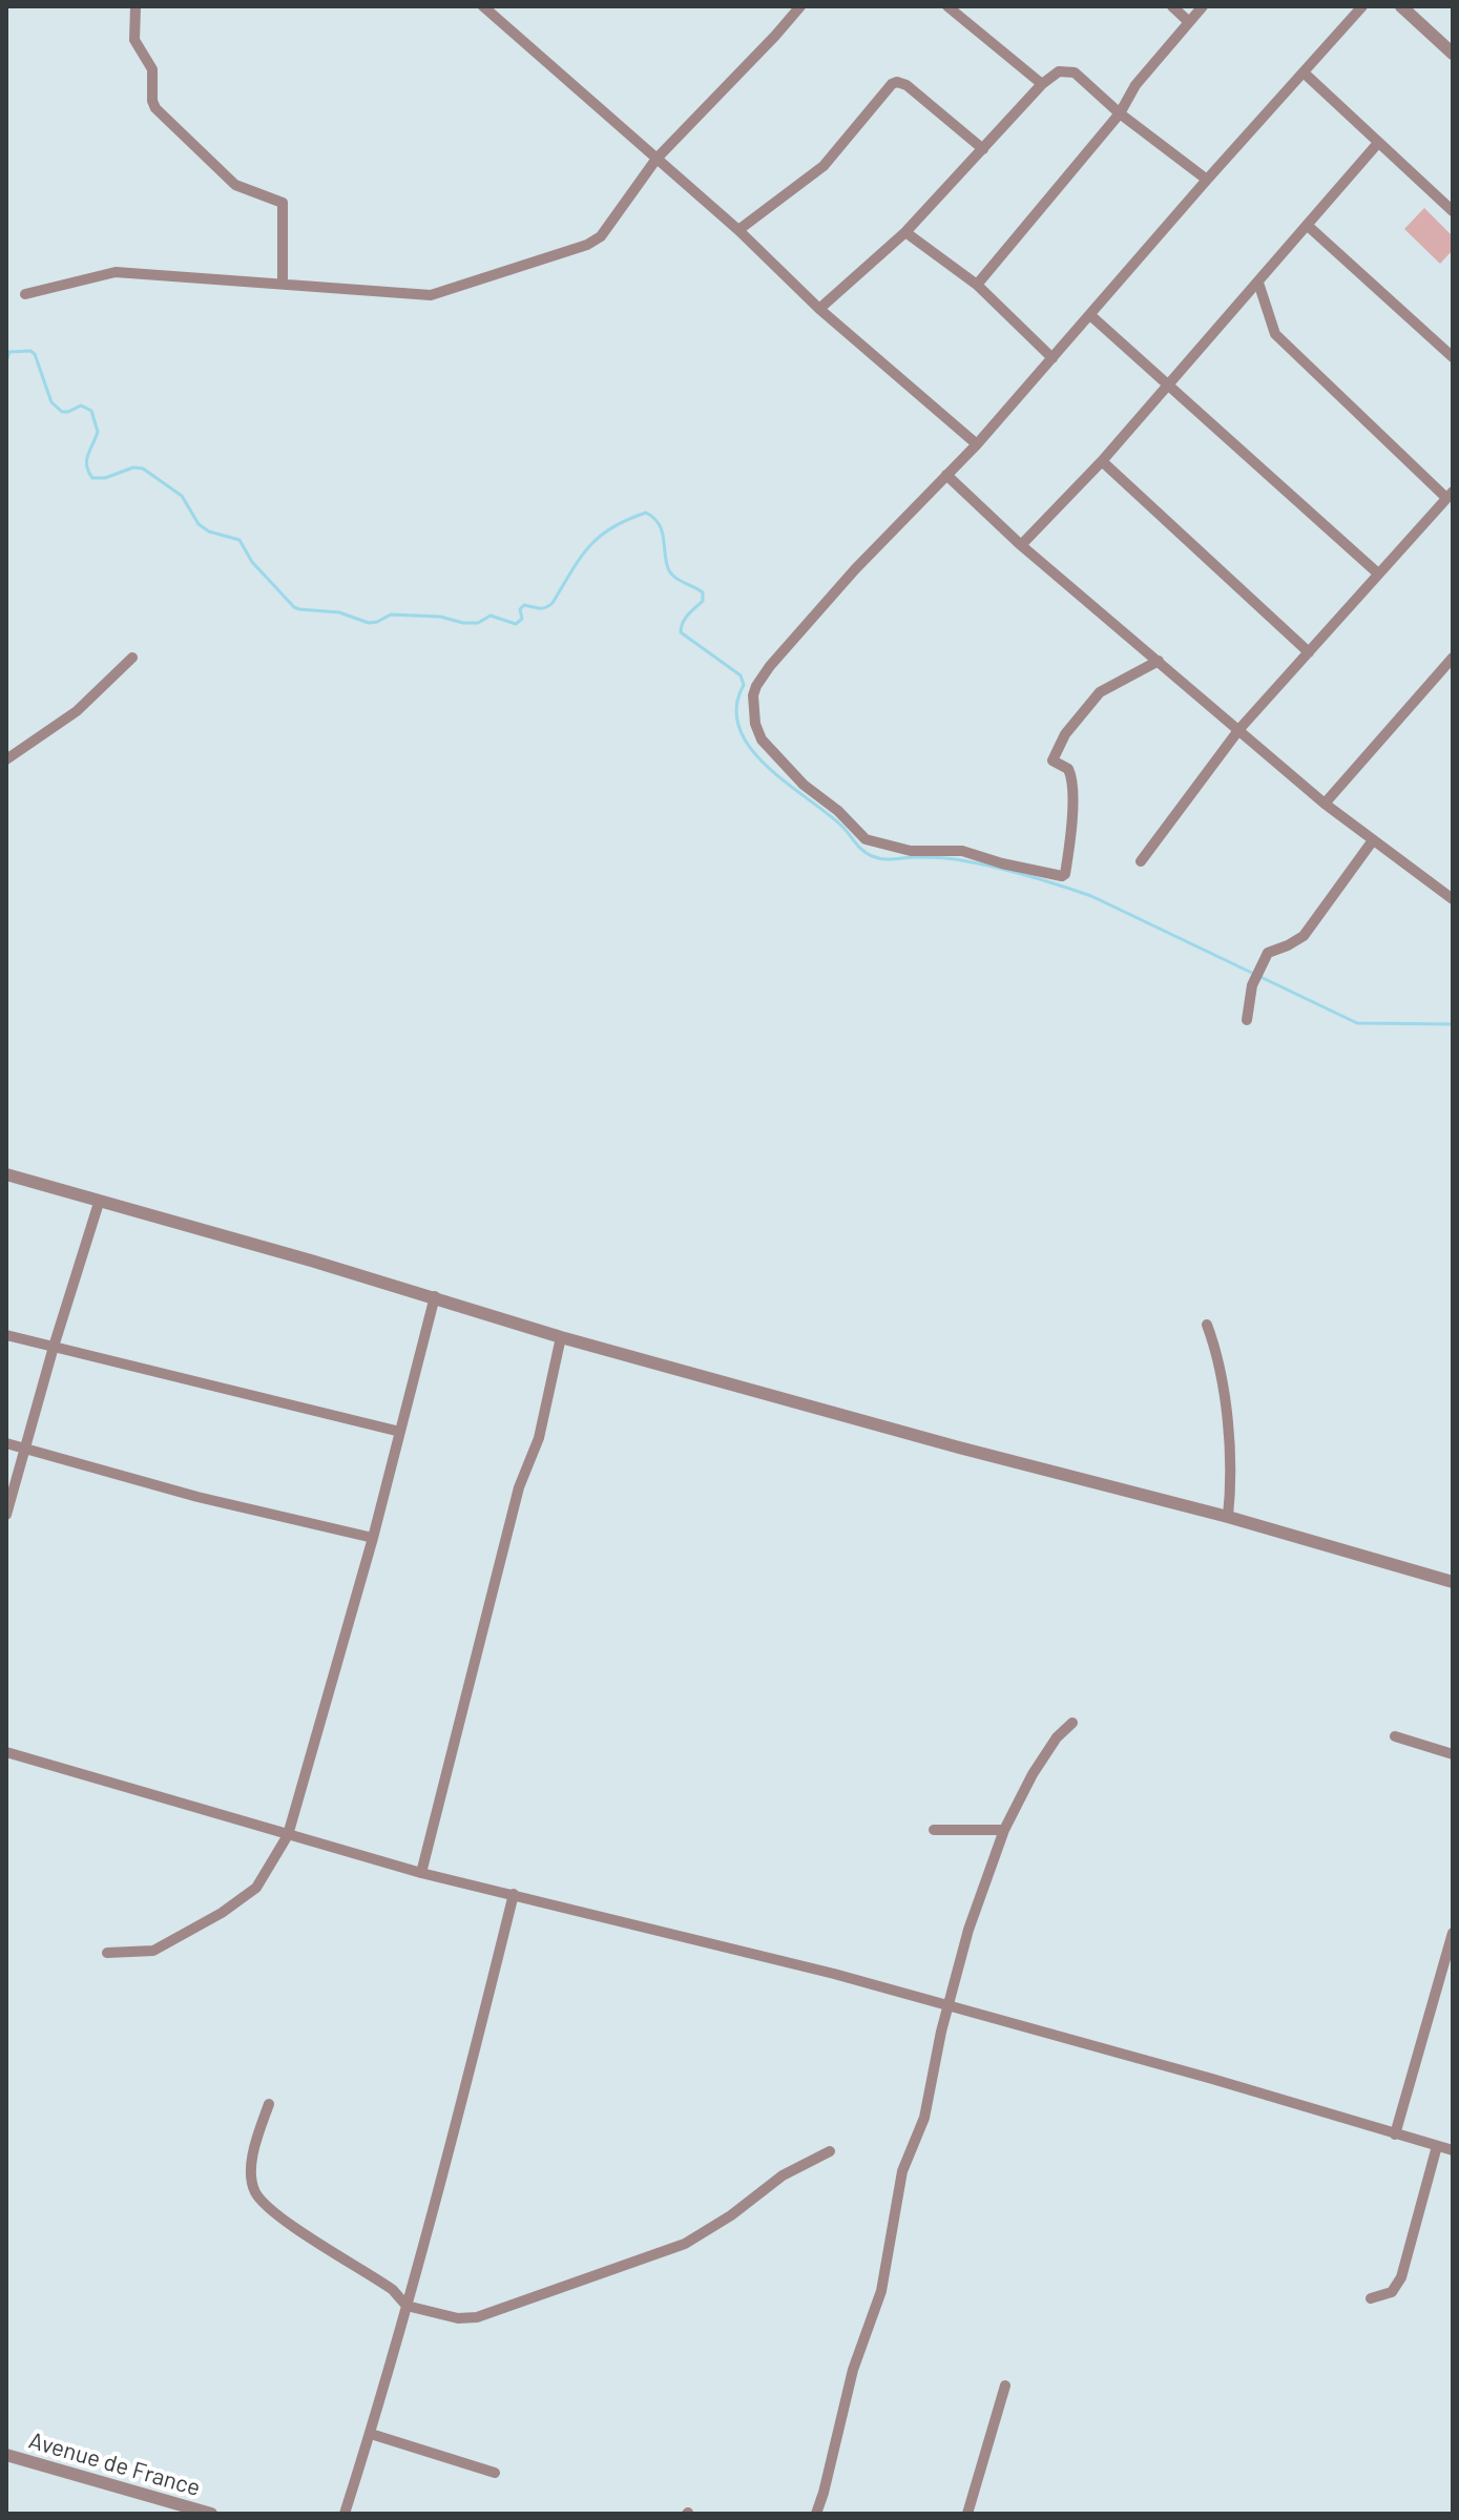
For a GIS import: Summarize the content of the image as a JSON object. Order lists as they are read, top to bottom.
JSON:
{
  "streets": {
    "street": ["Avenue de France"]
  }
}
